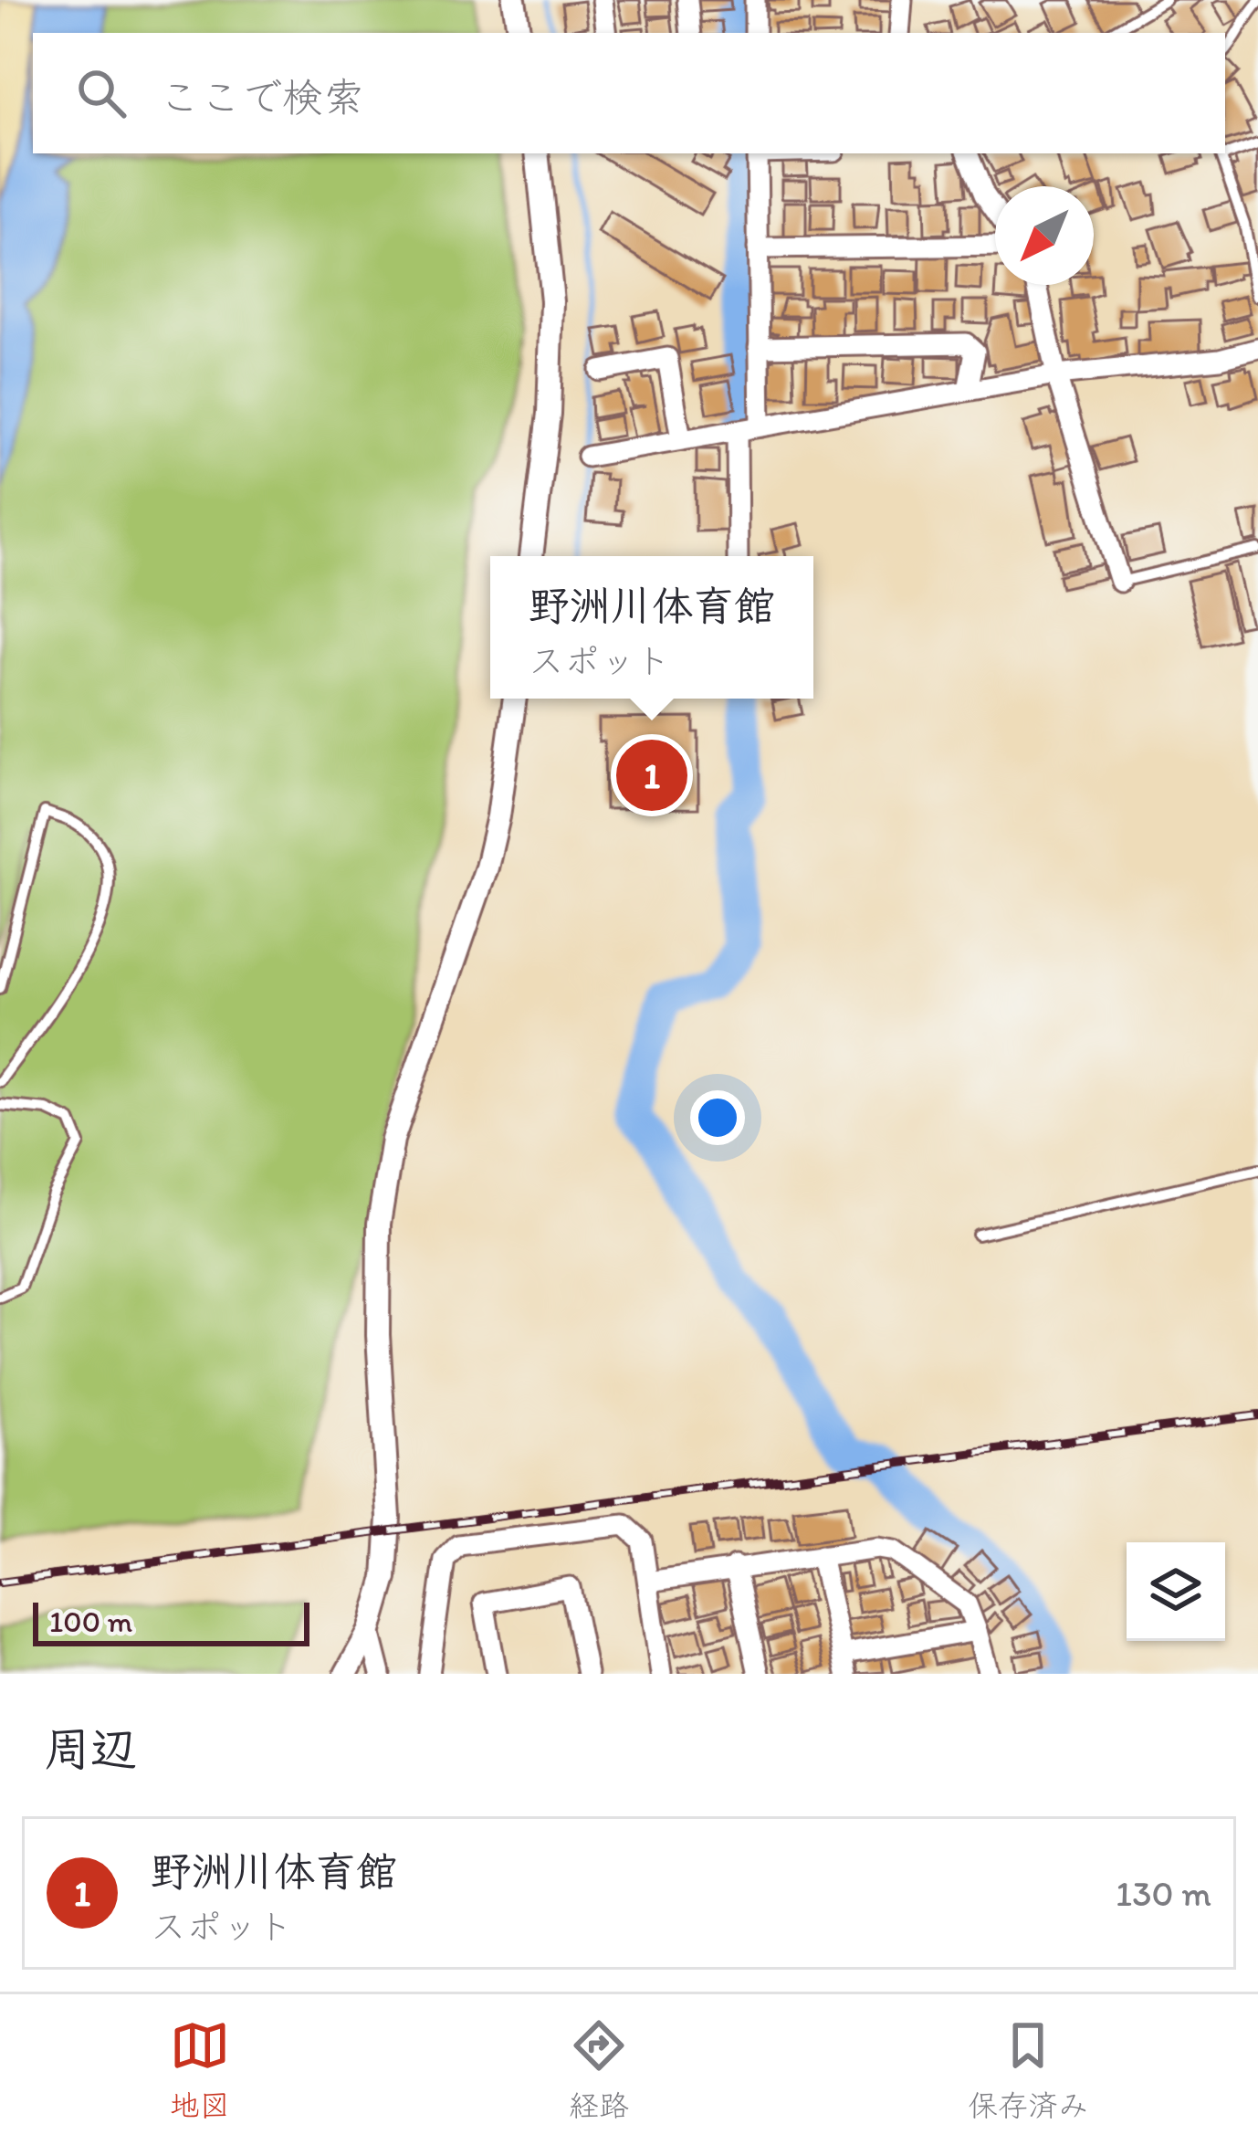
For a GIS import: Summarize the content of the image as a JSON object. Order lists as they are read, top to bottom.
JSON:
{
  "scale_bar": "100 m",
  "north": "bottom left",
  "page": {
    "search": "ここで検索",
    "popup": ["野洲川体育館", "スポット"],
    "pins": "1",
    "scale": "100 m",
    "heading": "周辺",
    "list": [
      {
        "mark": "1",
        "name": "野洲川体育館",
        "note": "スポット",
        "value": "130 m"
      }
    ],
    "nav": ["地図", "経路", "保存済み"]
  }
}
